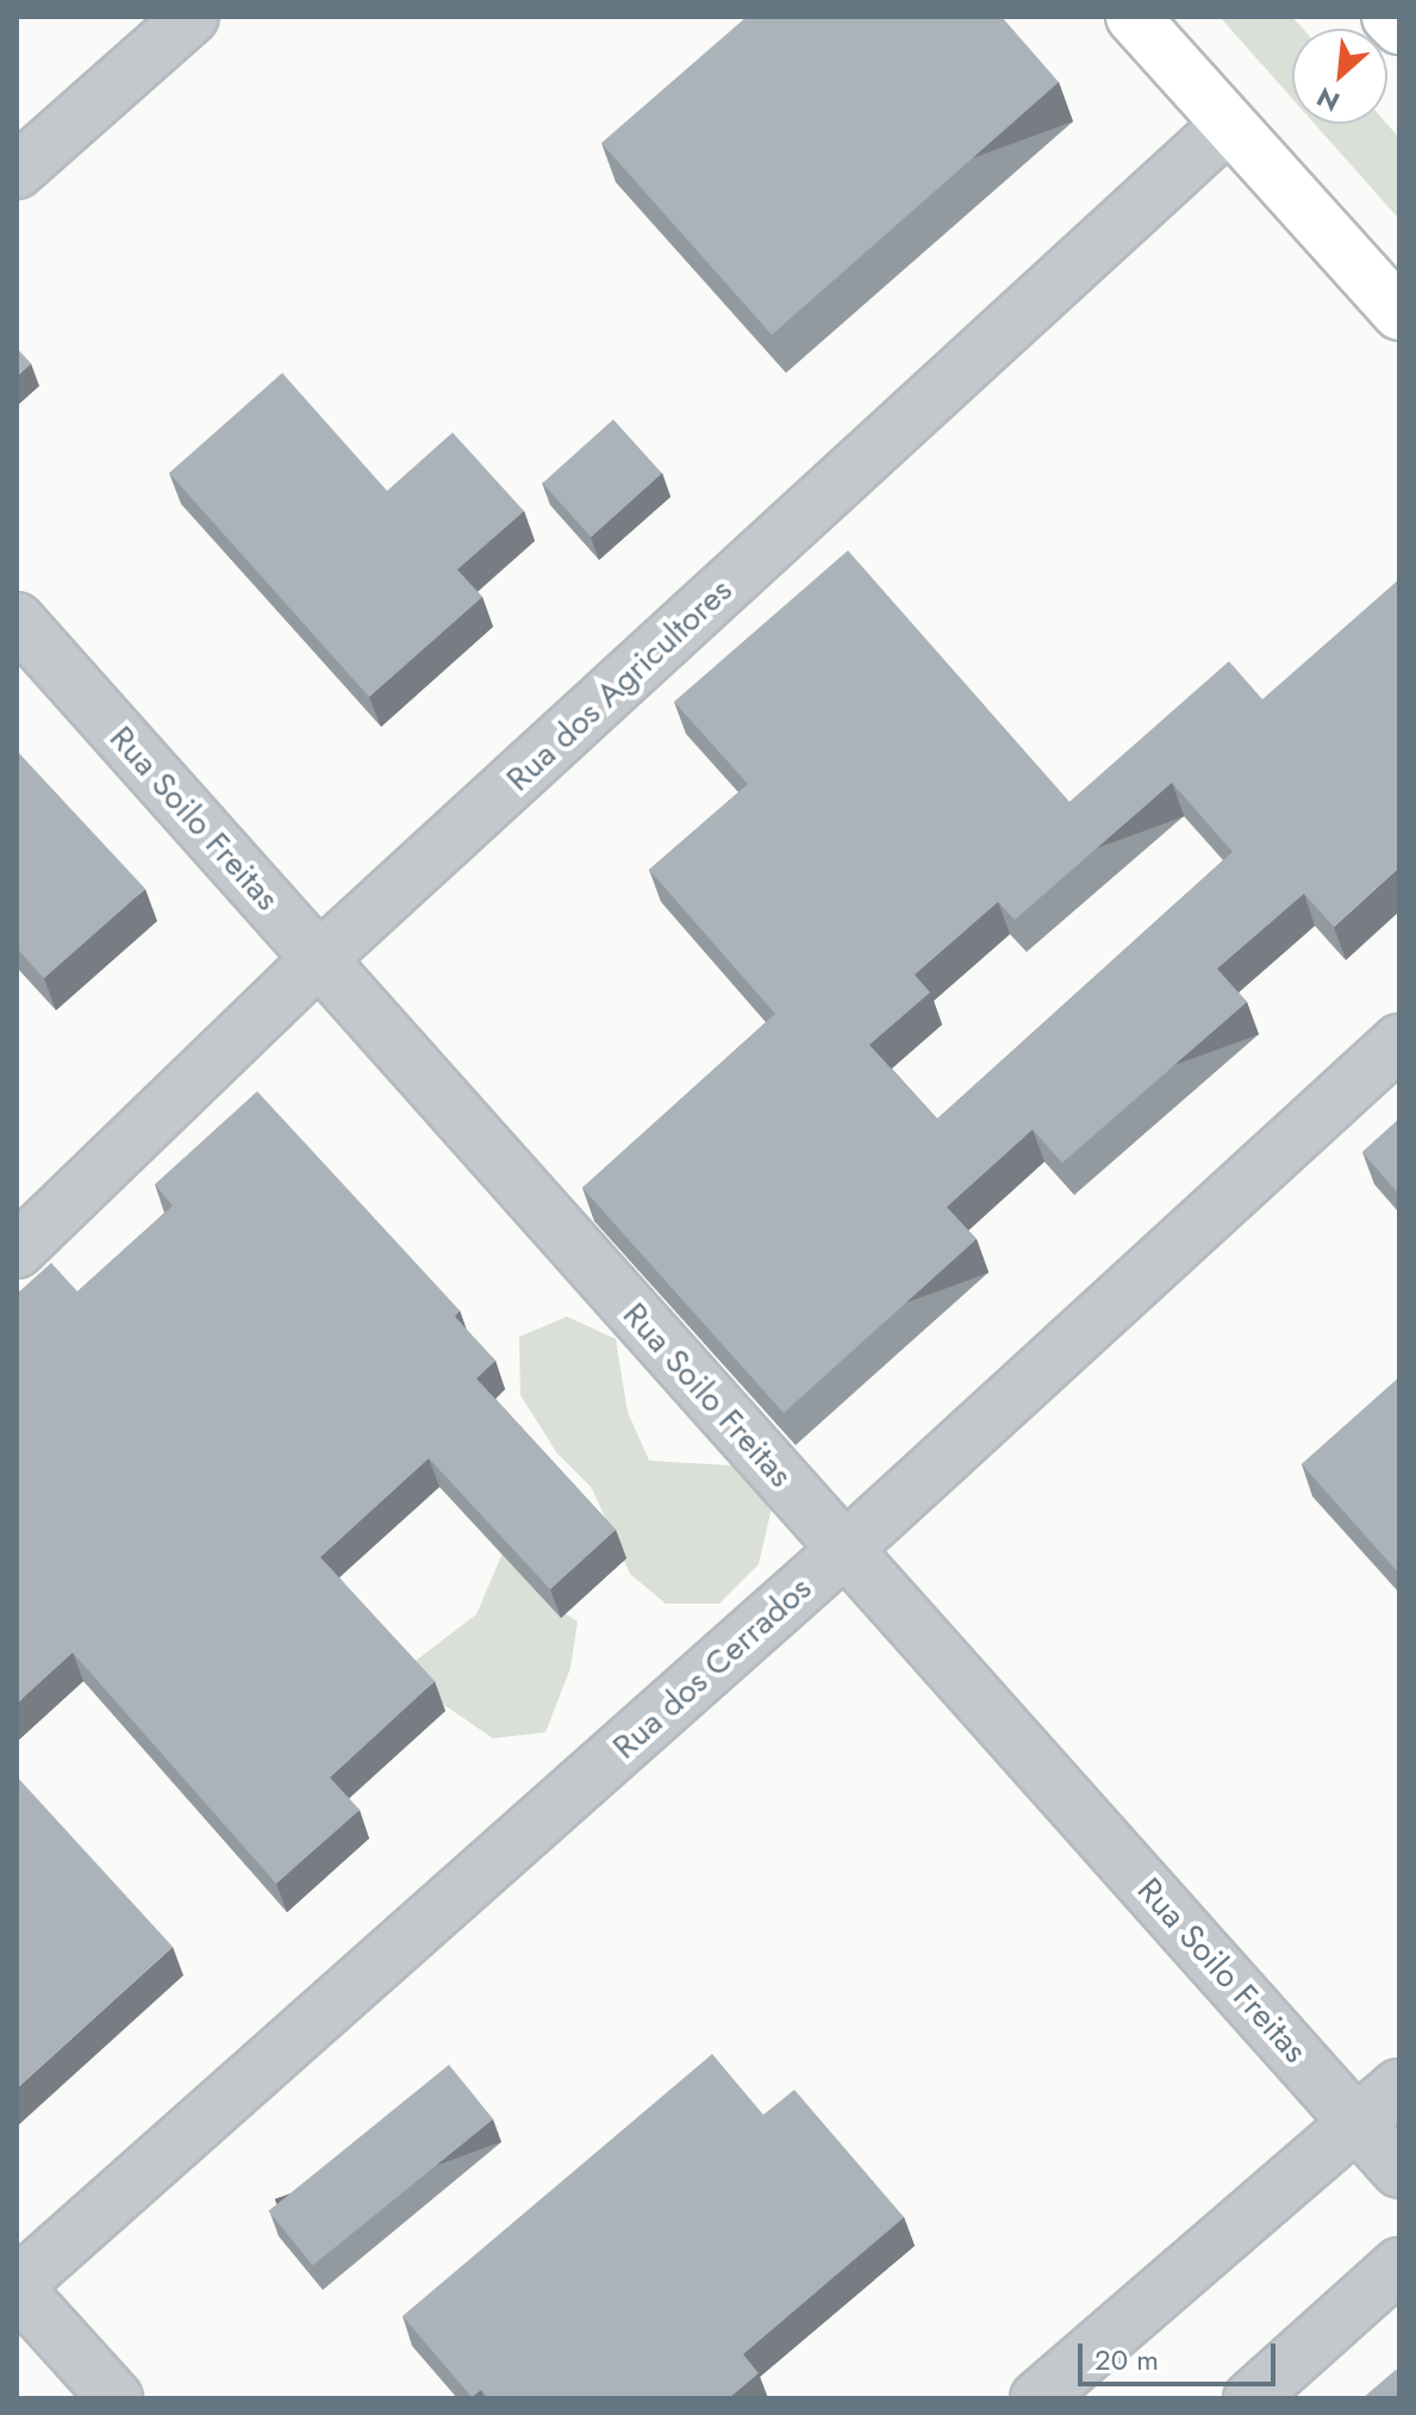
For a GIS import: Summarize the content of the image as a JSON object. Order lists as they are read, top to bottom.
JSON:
{
  "streets": {
    "street": ["Rua dos Agricultores", "Rua Soilo Freitas", "Rua dos Cerrados"]
  },
  "crossings": [
    ["Rua dos Agricultores", "Rua Soilo Freitas"],
    ["Rua Soilo Freitas", "Rua dos Cerrados"]
  ],
  "scale_bar": "20 m",
  "north": "bottom left"
}
